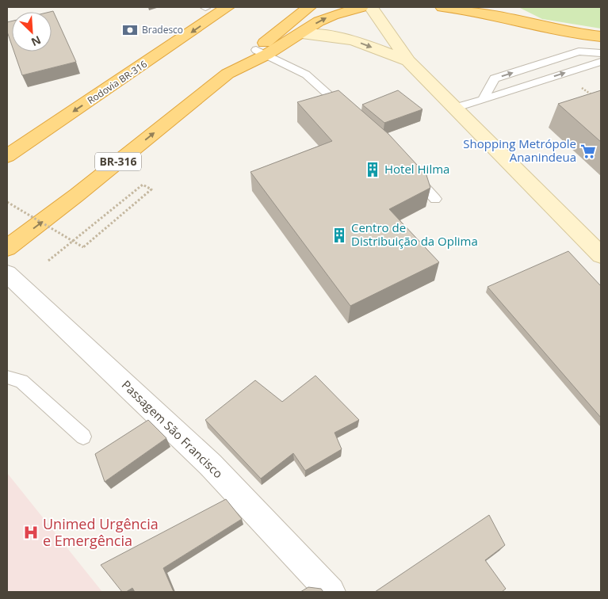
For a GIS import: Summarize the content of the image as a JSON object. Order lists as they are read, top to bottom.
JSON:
{
  "streets": {
    "highway": ["Rodovia BR-316", "BR-316"],
    "street": ["Passagem São Francisco"]
  },
  "places": {
    "bank": ["Bradesco"],
    "supermarket": ["Shopping Metrópole Ananindeua"],
    "building": ["Hotel Hilma", "Centro de Distribuição da Oplima"],
    "hospital": ["Unimed Urgência e Emergência"]
  },
  "north": "bottom right"
}
